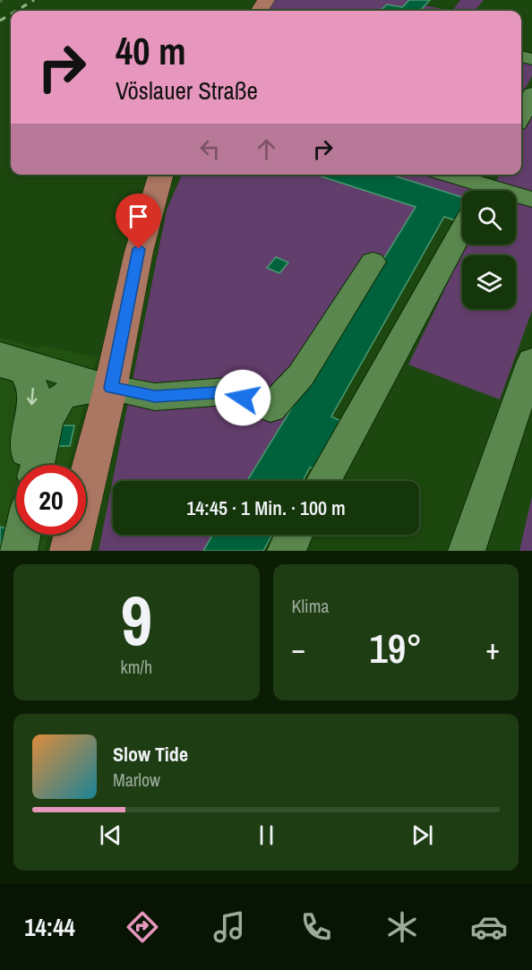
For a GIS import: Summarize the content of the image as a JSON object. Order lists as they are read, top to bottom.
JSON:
{
  "page": {
    "turn": ["40 m", "Vöslauer Straße"],
    "limit": "20",
    "trip": "14:45 · 1 Min. · 100 m",
    "tile": [
      ["9", "km/h"],
      "Klima"
    ],
    "heat": ["−", "19°", "+"],
    "song": ["Slow Tide", "Marlow"],
    "tabs": "14:44"
  }
}
